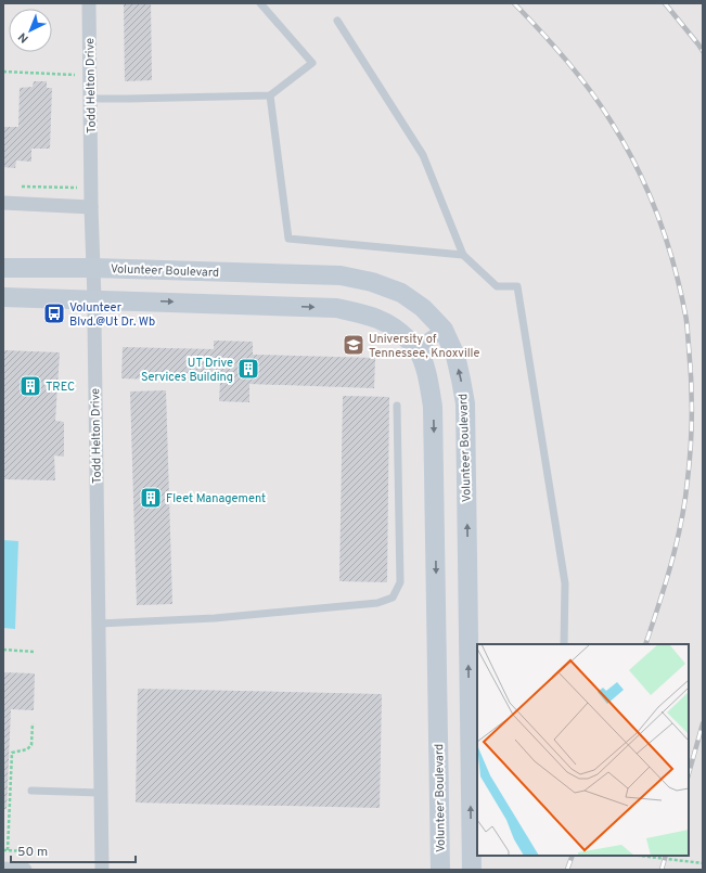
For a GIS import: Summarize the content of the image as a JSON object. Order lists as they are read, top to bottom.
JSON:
{
  "streets": {
    "street": ["Todd Helton Drive", "Volunteer Boulevard"]
  },
  "crossings": [
    ["Todd Helton Drive", "Volunteer Boulevard"]
  ],
  "places": {
    "bus stop": ["Volunteer Blvd.@Ut Dr. Wb"],
    "school or university": ["University of Tennessee, Knoxville"],
    "building": ["UT Drive Services Building", "TREC", "Fleet Management"]
  },
  "scale_bar": "50 m",
  "north": "bottom left"
}
